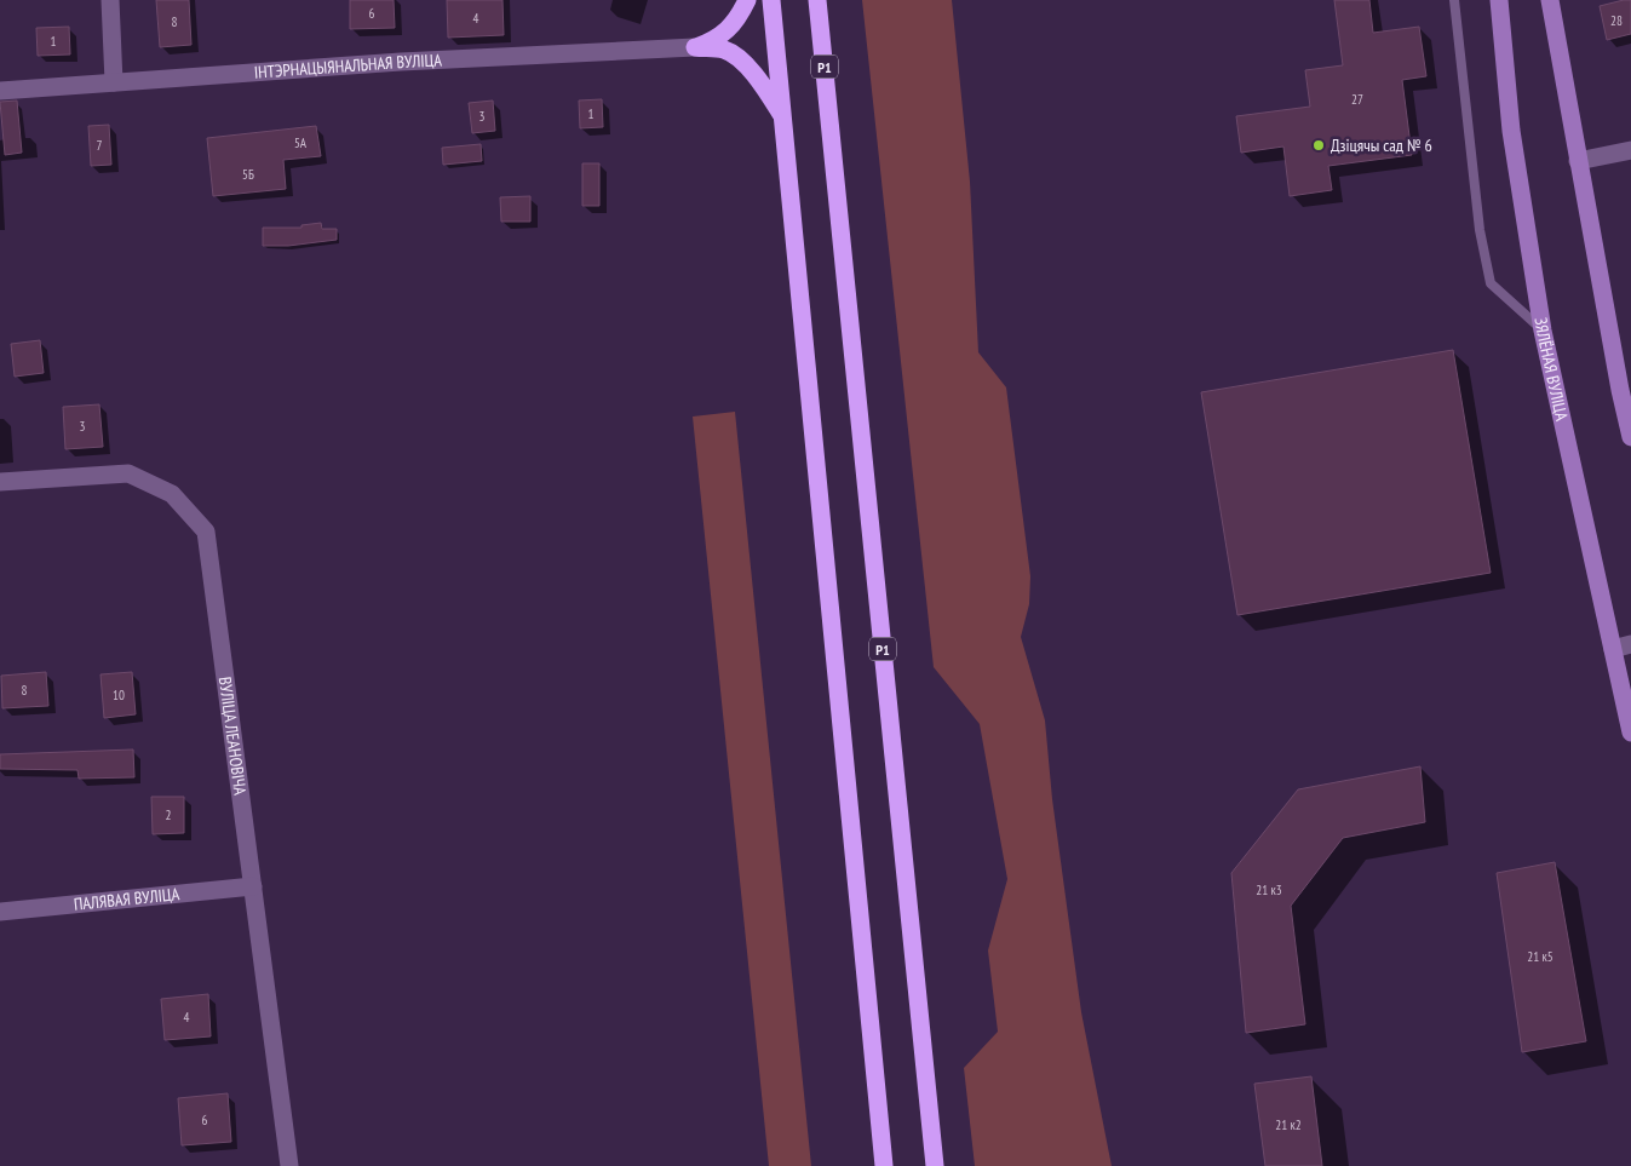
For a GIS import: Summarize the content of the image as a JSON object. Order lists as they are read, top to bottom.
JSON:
{
  "streets": {
    "highway": ["Р1"],
    "main road": ["ЗЯЛЁНАЯ ВУЛІЦА"],
    "street": ["ІНТЭРНАЦЫЯНАЛЬНАЯ ВУЛІЦА", "ВУЛІЦА ЛЕАНОВІЧА", "ПАЛЯВАЯ ВУЛІЦА"]
  },
  "crossings": [
    ["ВУЛІЦА ЛЕАНОВІЧА", "ПАЛЯВАЯ ВУЛІЦА"]
  ],
  "places": ["Дзіцячы сад № 6"],
  "house_numbers": [
    "6",
    "4",
    "28",
    "8",
    "1",
    "27",
    "1",
    "3",
    "5А",
    "7",
    "5Б",
    "3",
    "8",
    "10",
    "2",
    "21 к3",
    "21 к5",
    "4",
    "6",
    "21 к2"
  ]
}
